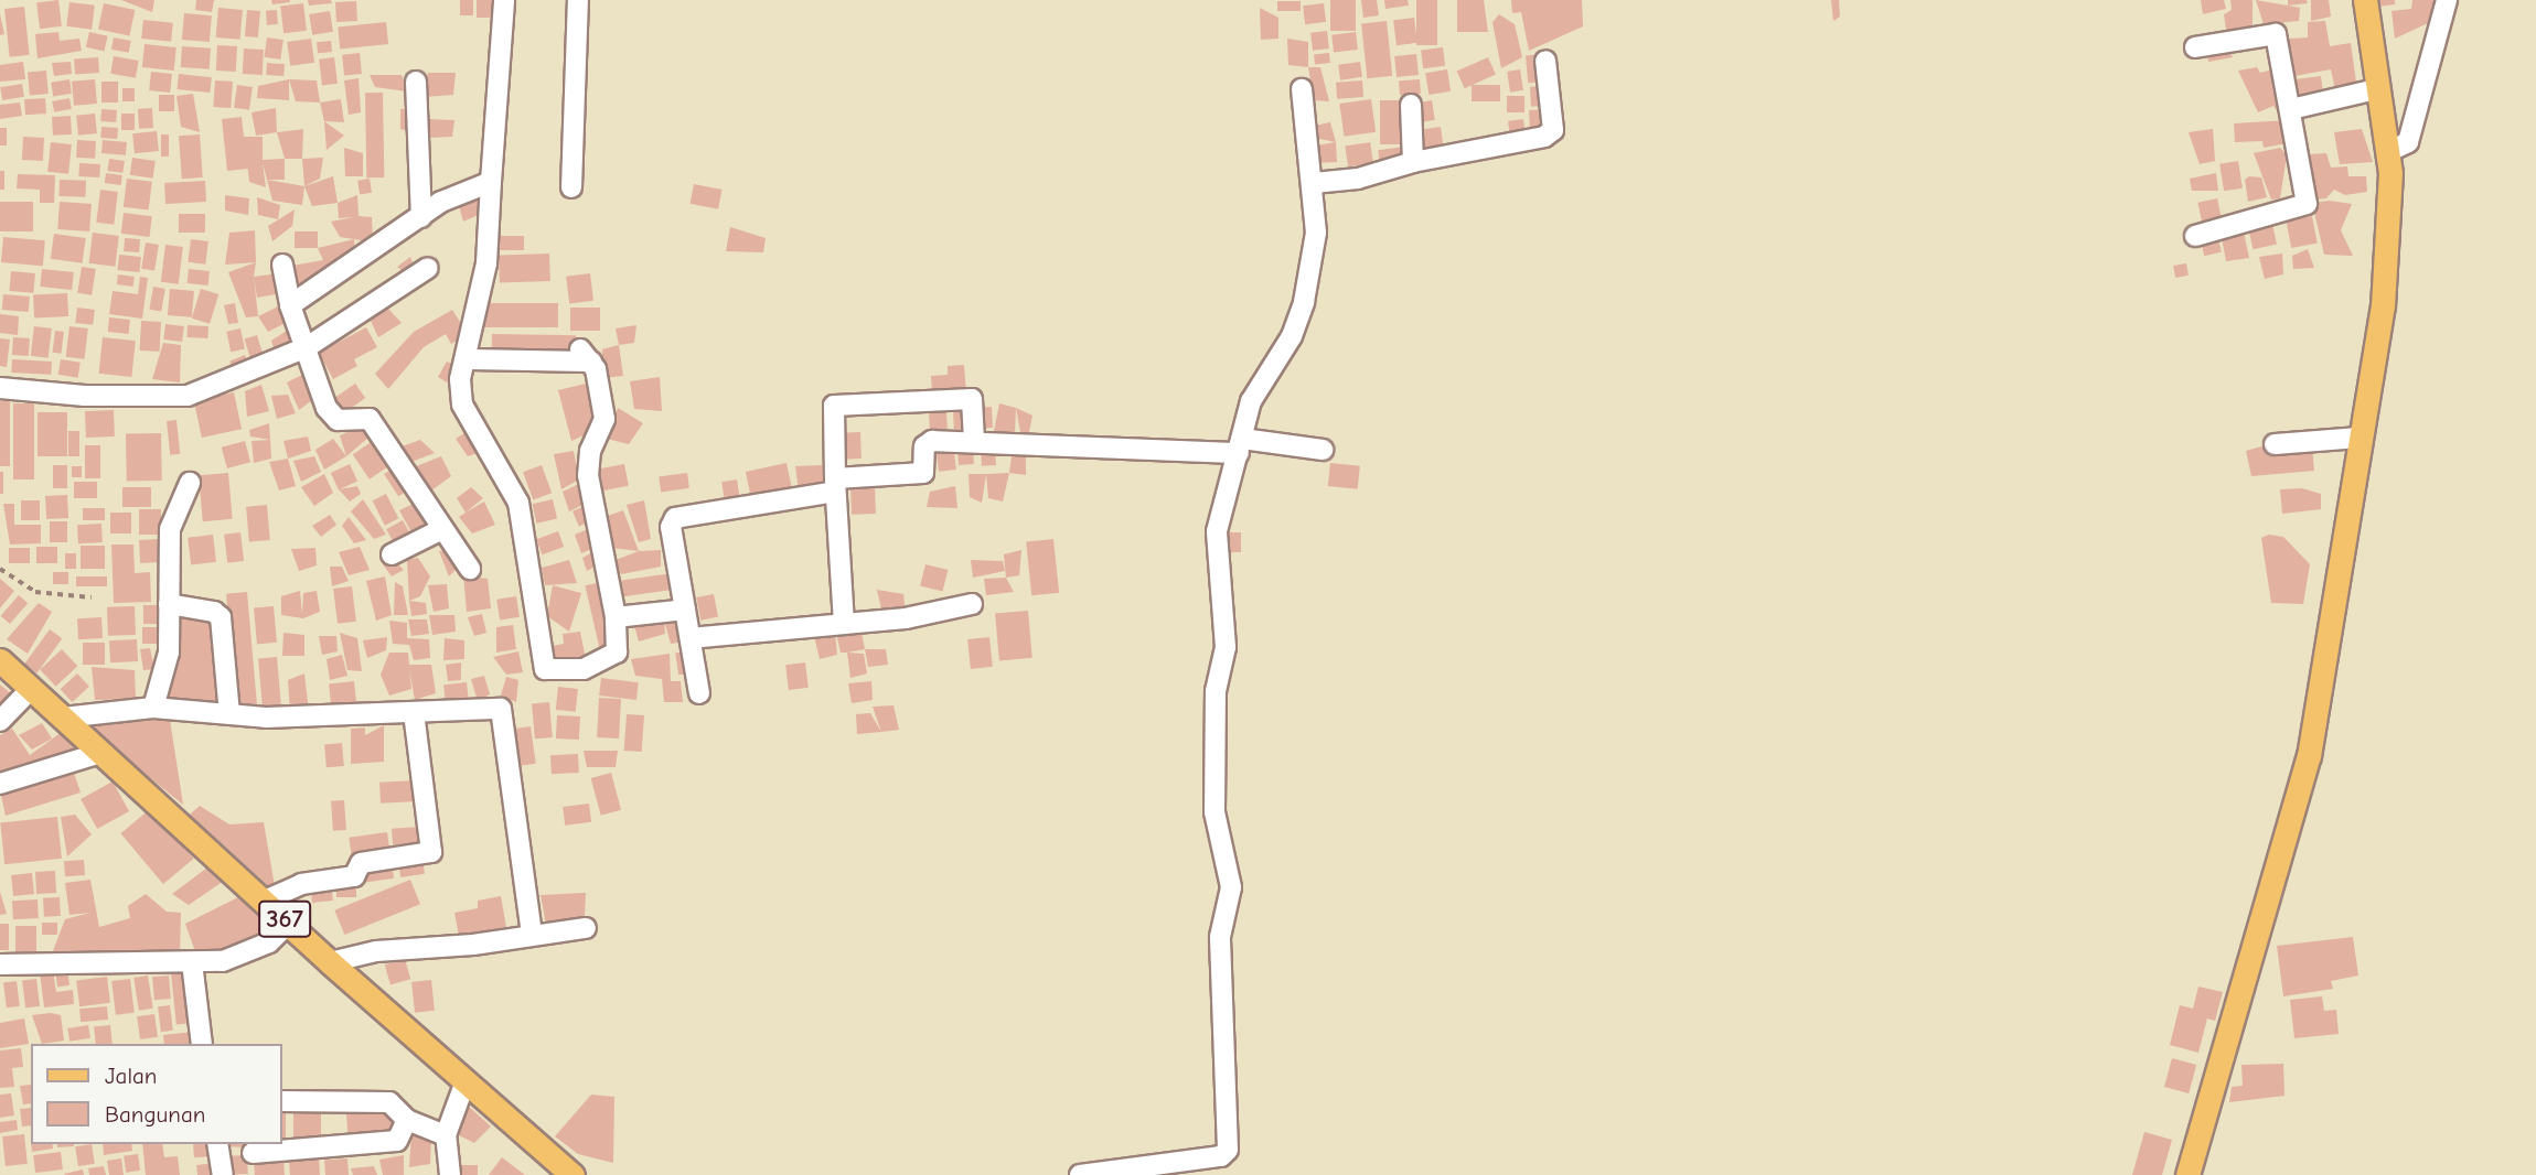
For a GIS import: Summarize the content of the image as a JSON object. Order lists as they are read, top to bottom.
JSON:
{
  "streets": {
    "main road": ["367"]
  },
  "legend": ["Jalan", "Bangunan"]
}
